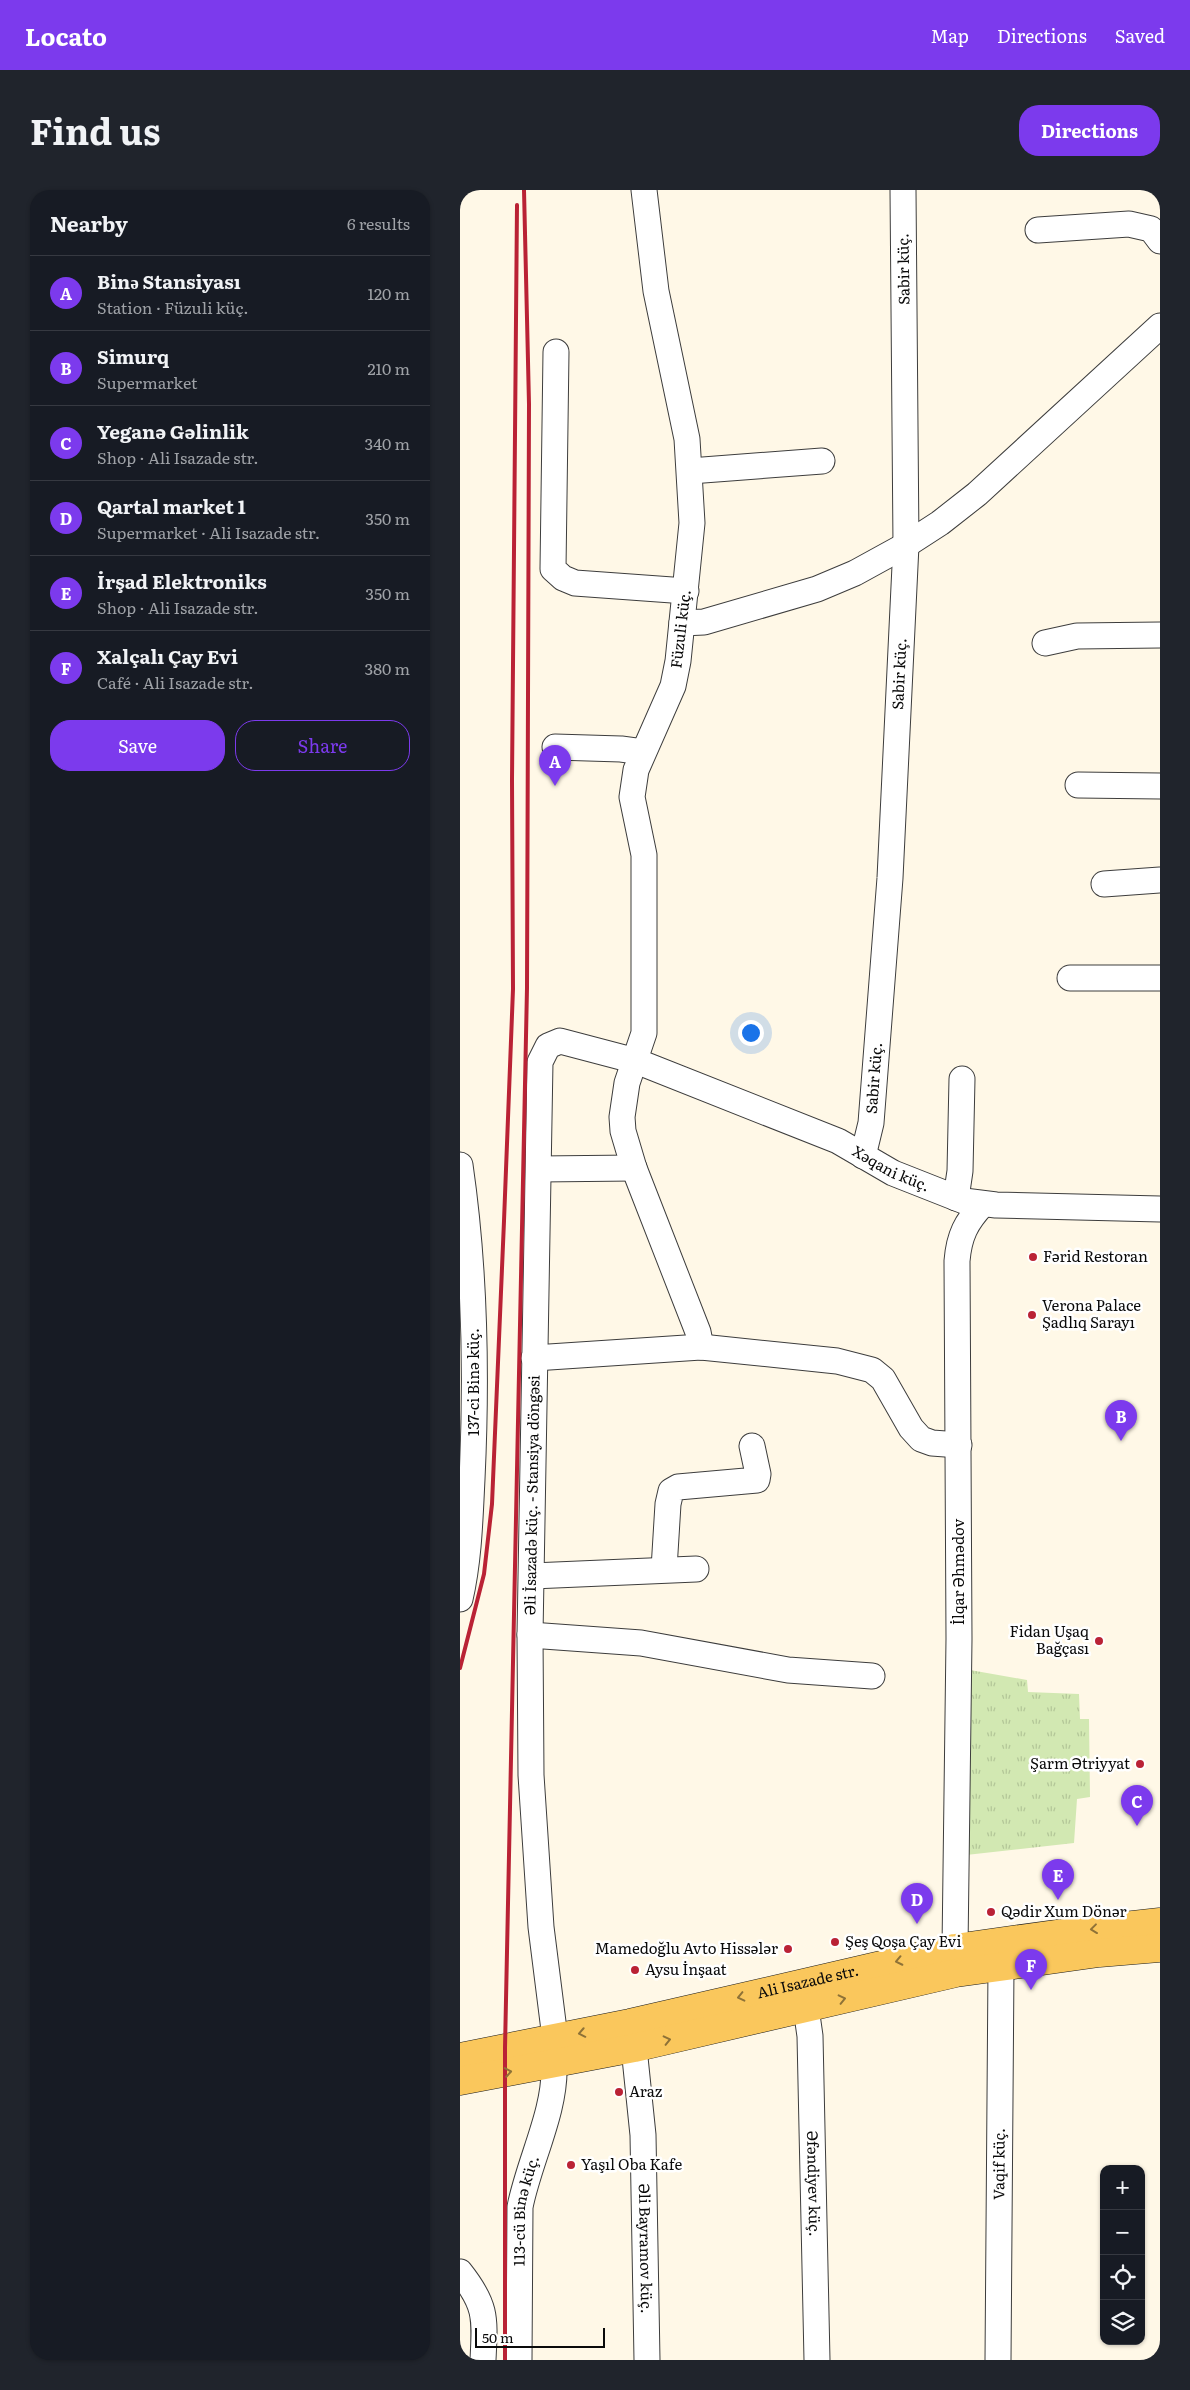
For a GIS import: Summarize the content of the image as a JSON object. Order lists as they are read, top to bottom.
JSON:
{
  "streets": {
    "main road": ["Ali Isazade str."],
    "street": [
      "Sabir küç.",
      "Füzuli küç.",
      "Xəqani küç.",
      "137-ci Binə küç.",
      "Əli İsazadə küç. - Stansiya döngəsi",
      "İlqar Əhmədov",
      "Vaqif küç.",
      "Əfəndiyev küç.",
      "113-cü Binə küç.",
      "Əli Bayramov küç."
    ]
  },
  "crossings": [
    ["Sabir küç.", "Xəqani küç."],
    ["Füzuli küç.", "Xəqani küç."],
    ["Füzuli küç.", "Əli İsazadə küç. - Stansiya döngəsi"],
    ["Xəqani küç.", "Əli İsazadə küç. - Stansiya döngəsi"],
    ["Xəqani küç.", "İlqar Əhmədov"],
    ["Əli İsazadə küç. - Stansiya döngəsi", "Ali Isazade str."],
    ["Əli İsazadə küç. - Stansiya döngəsi", "113-cü Binə küç."],
    ["İlqar Əhmədov", "Ali Isazade str."],
    ["Ali Isazade str.", "Vaqif küç."],
    ["Ali Isazade str.", "Əfəndiyev küç."],
    ["Ali Isazade str.", "113-cü Binə küç."],
    ["Ali Isazade str.", "Əli Bayramov küç."]
  ],
  "places": [
    "Fərid Restoran",
    "Verona Palace Şadlıq Sarayı",
    "Fidan Uşaq Bağçası",
    "Şarm Ətriyyat",
    "Qədir Xum Dönər",
    "Şeş Qoşa Çay Evi",
    "Mamedoğlu Avto Hissələr",
    "Aysu İnşaat",
    "Araz",
    "Yaşıl Oba Kafe"
  ],
  "scale_bar": "50 m",
  "page": {
    "header": "Locato",
    "nav": ["Map", "Directions", "Saved"],
    "title": "Find us",
    "buttons": [
      "Directions",
      ["Save", "Share"]
    ],
    "heading": ["Nearby", "6 results"],
    "list": [
      {
        "mark": "A",
        "name": "Binǝ Stansiyası",
        "note": "Station · Füzuli küç.",
        "value": "120 m"
      },
      {
        "mark": "B",
        "name": "Simurq",
        "note": "Supermarket",
        "value": "210 m"
      },
      {
        "mark": "C",
        "name": "Yeganə Gəlinlik",
        "note": "Shop · Ali Isazade str.",
        "value": "340 m"
      },
      {
        "mark": "D",
        "name": "Qartal market 1",
        "note": "Supermarket · Ali Isazade str.",
        "value": "350 m"
      },
      {
        "mark": "E",
        "name": "İrşad Elektroniks",
        "note": "Shop · Ali Isazade str.",
        "value": "350 m"
      },
      {
        "mark": "F",
        "name": "Xalçalı Çay Evi",
        "note": "Café · Ali Isazade str.",
        "value": "380 m"
      }
    ],
    "pins": [
      "A",
      "B",
      "C",
      "E",
      "D",
      "F"
    ],
    "map_buttons": ["+", "−"],
    "scale": "50 m"
  }
}
